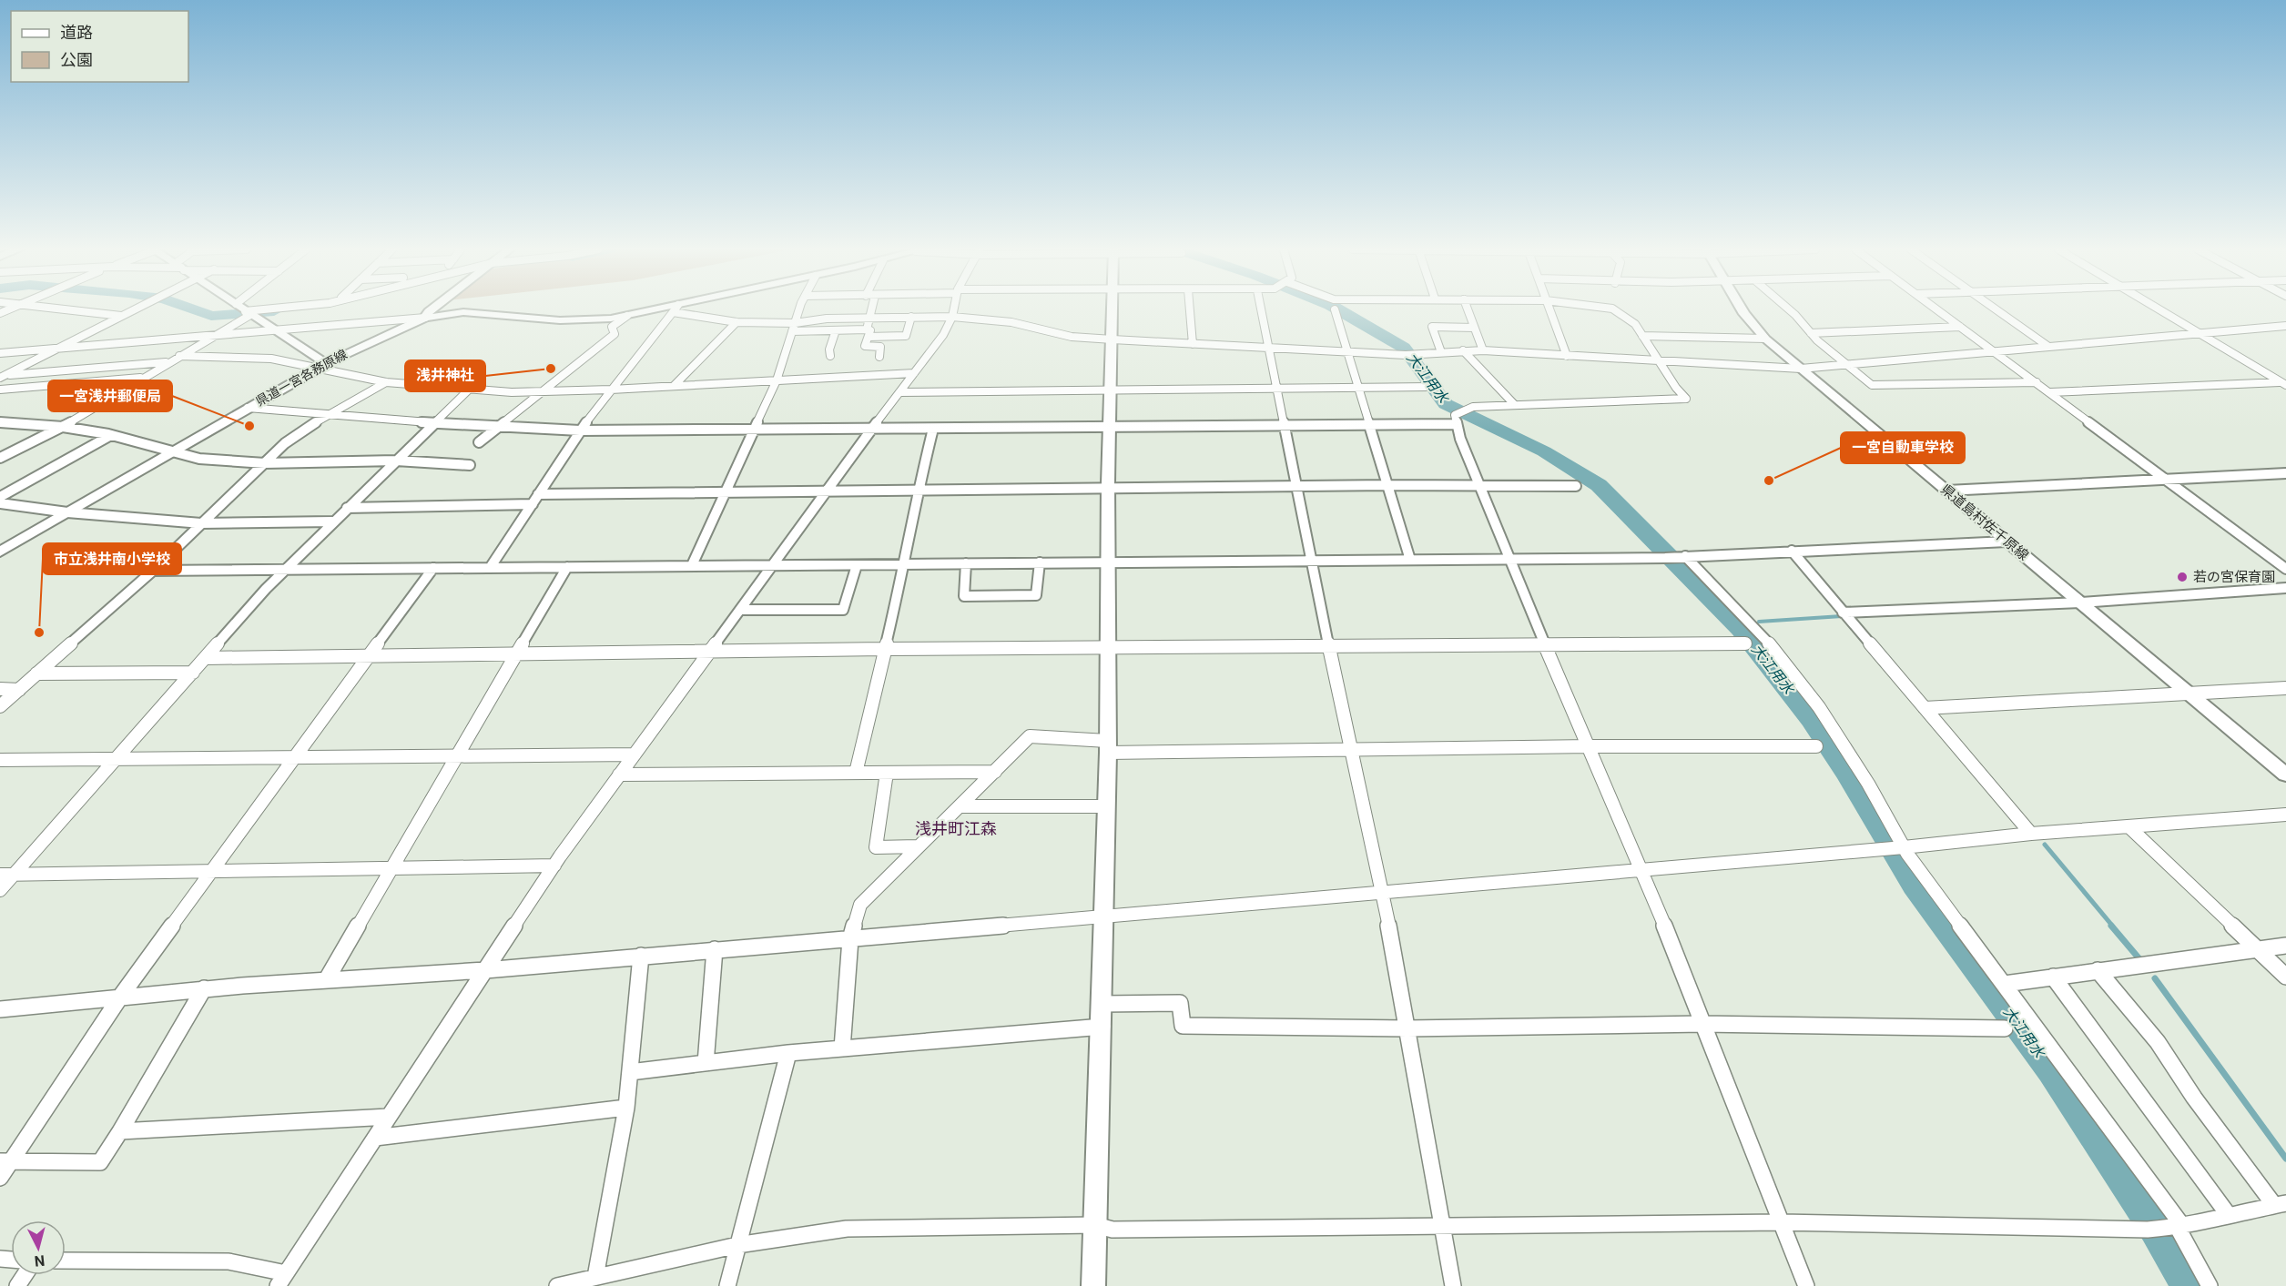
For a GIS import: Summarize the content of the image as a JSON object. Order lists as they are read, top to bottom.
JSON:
{
  "streets": {
    "main road": ["県道一宮各務原線", "県道島村佐千原線"]
  },
  "districts": ["浅井町江森"],
  "water": ["大江用水"],
  "places": [
    "浅井神社",
    "一宮浅井郵便局",
    "一宮自動車学校",
    "若の宮保育園",
    "市立浅井南小学校"
  ],
  "legend": ["道路", "公園"],
  "north": "bottom"
}
